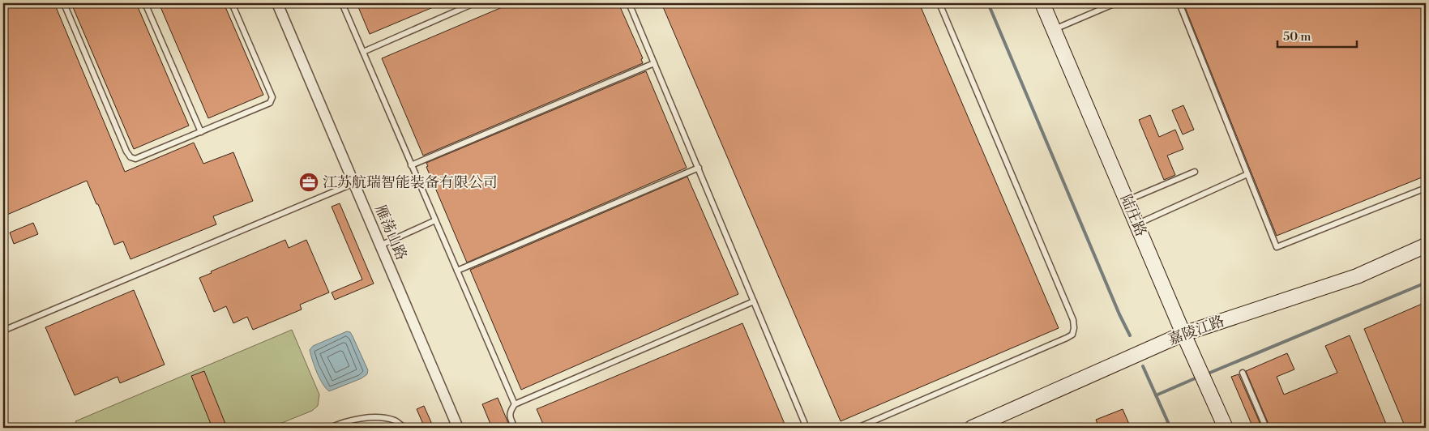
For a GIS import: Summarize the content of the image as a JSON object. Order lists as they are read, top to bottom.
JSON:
{
  "streets": {
    "street": ["陆庄路", "雁荡山路", "嘉陵江路"]
  },
  "crossings": [
    ["陆庄路", "嘉陵江路"]
  ],
  "places": {
    "office": ["江苏航瑞智能装备有限公司"]
  },
  "scale_bar": "50 m"
}
